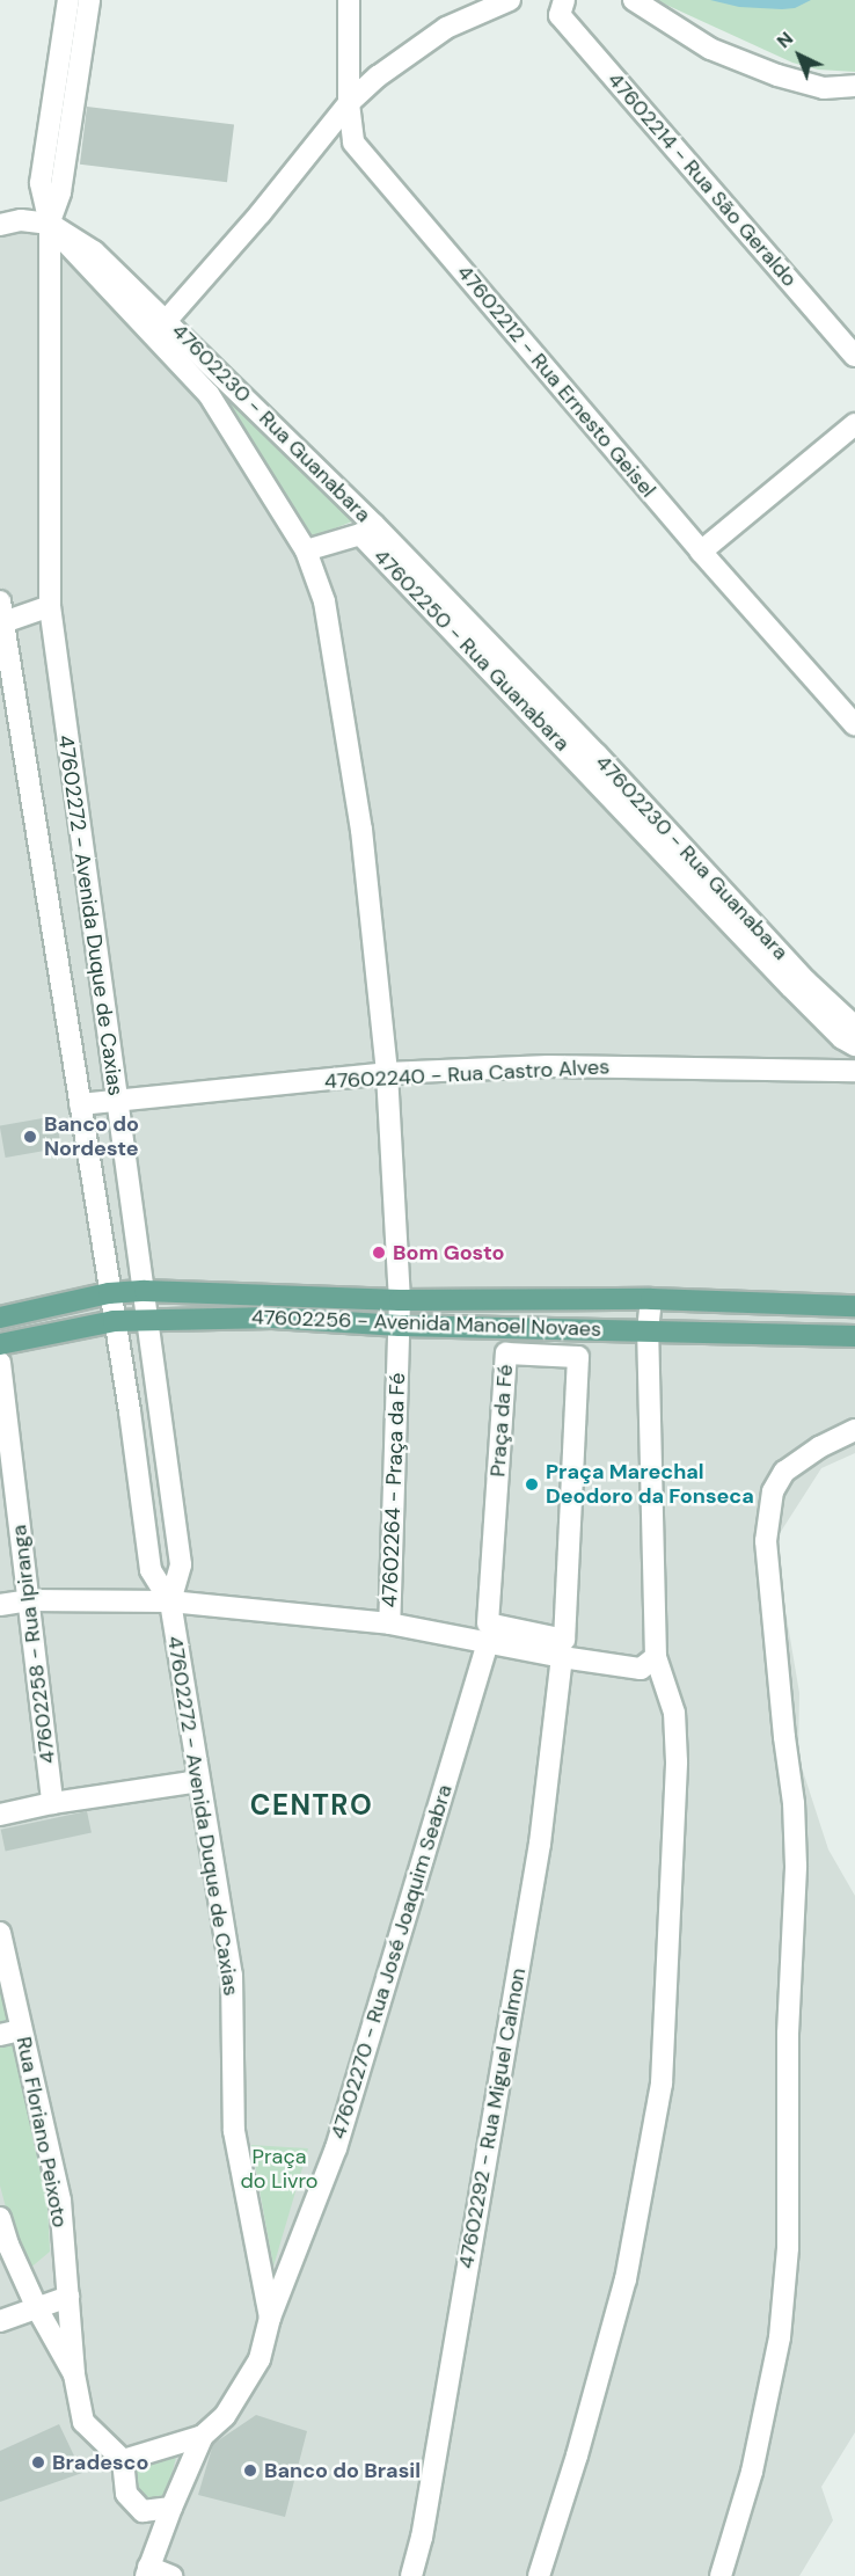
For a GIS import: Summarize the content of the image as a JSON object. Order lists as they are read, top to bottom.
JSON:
{
  "streets": {
    "main road": ["47602256 - Avenida Manoel Novaes"],
    "street": [
      "47602214 - Rua São Geraldo",
      "47602212 - Rua Ernesto Geisel",
      "47602230 - Rua Guanabara",
      "47602250 - Rua Guanabara",
      "47602272 - Avenida Duque de Caxias",
      "47602240 - Rua Castro Alves",
      "Praça da Fé",
      "47602264 - Praça da Fé",
      "47602258 - Rua Ipiranga",
      "47602270 - Rua José Joaquim Seabra",
      "47602292 - Rua Miguel Calmon",
      "Rua Floriano Peixoto"
    ]
  },
  "crossings": [
    ["47602230 - Rua Guanabara", "47602272 - Avenida Duque de Caxias"],
    ["47602250 - Rua Guanabara", "47602264 - Praça da Fé"],
    ["47602272 - Avenida Duque de Caxias", "47602240 - Rua Castro Alves"],
    ["47602272 - Avenida Duque de Caxias", "47602256 - Avenida Manoel Novaes"],
    ["47602272 - Avenida Duque de Caxias", "47602270 - Rua José Joaquim Seabra"],
    ["47602240 - Rua Castro Alves", "47602264 - Praça da Fé"],
    ["47602256 - Avenida Manoel Novaes", "47602264 - Praça da Fé"],
    ["47602264 - Praça da Fé", "47602270 - Rua José Joaquim Seabra"],
    ["47602264 - Praça da Fé", "47602292 - Rua Miguel Calmon"]
  ],
  "districts": ["CENTRO"],
  "parks": ["Praça do Livro"],
  "places": [
    "Banco do Nordeste",
    "Bom Gosto",
    "Praça Marechal Deodoro da Fonseca",
    "Bradesco",
    "Banco do Brasil"
  ],
  "north": "top left"
}
